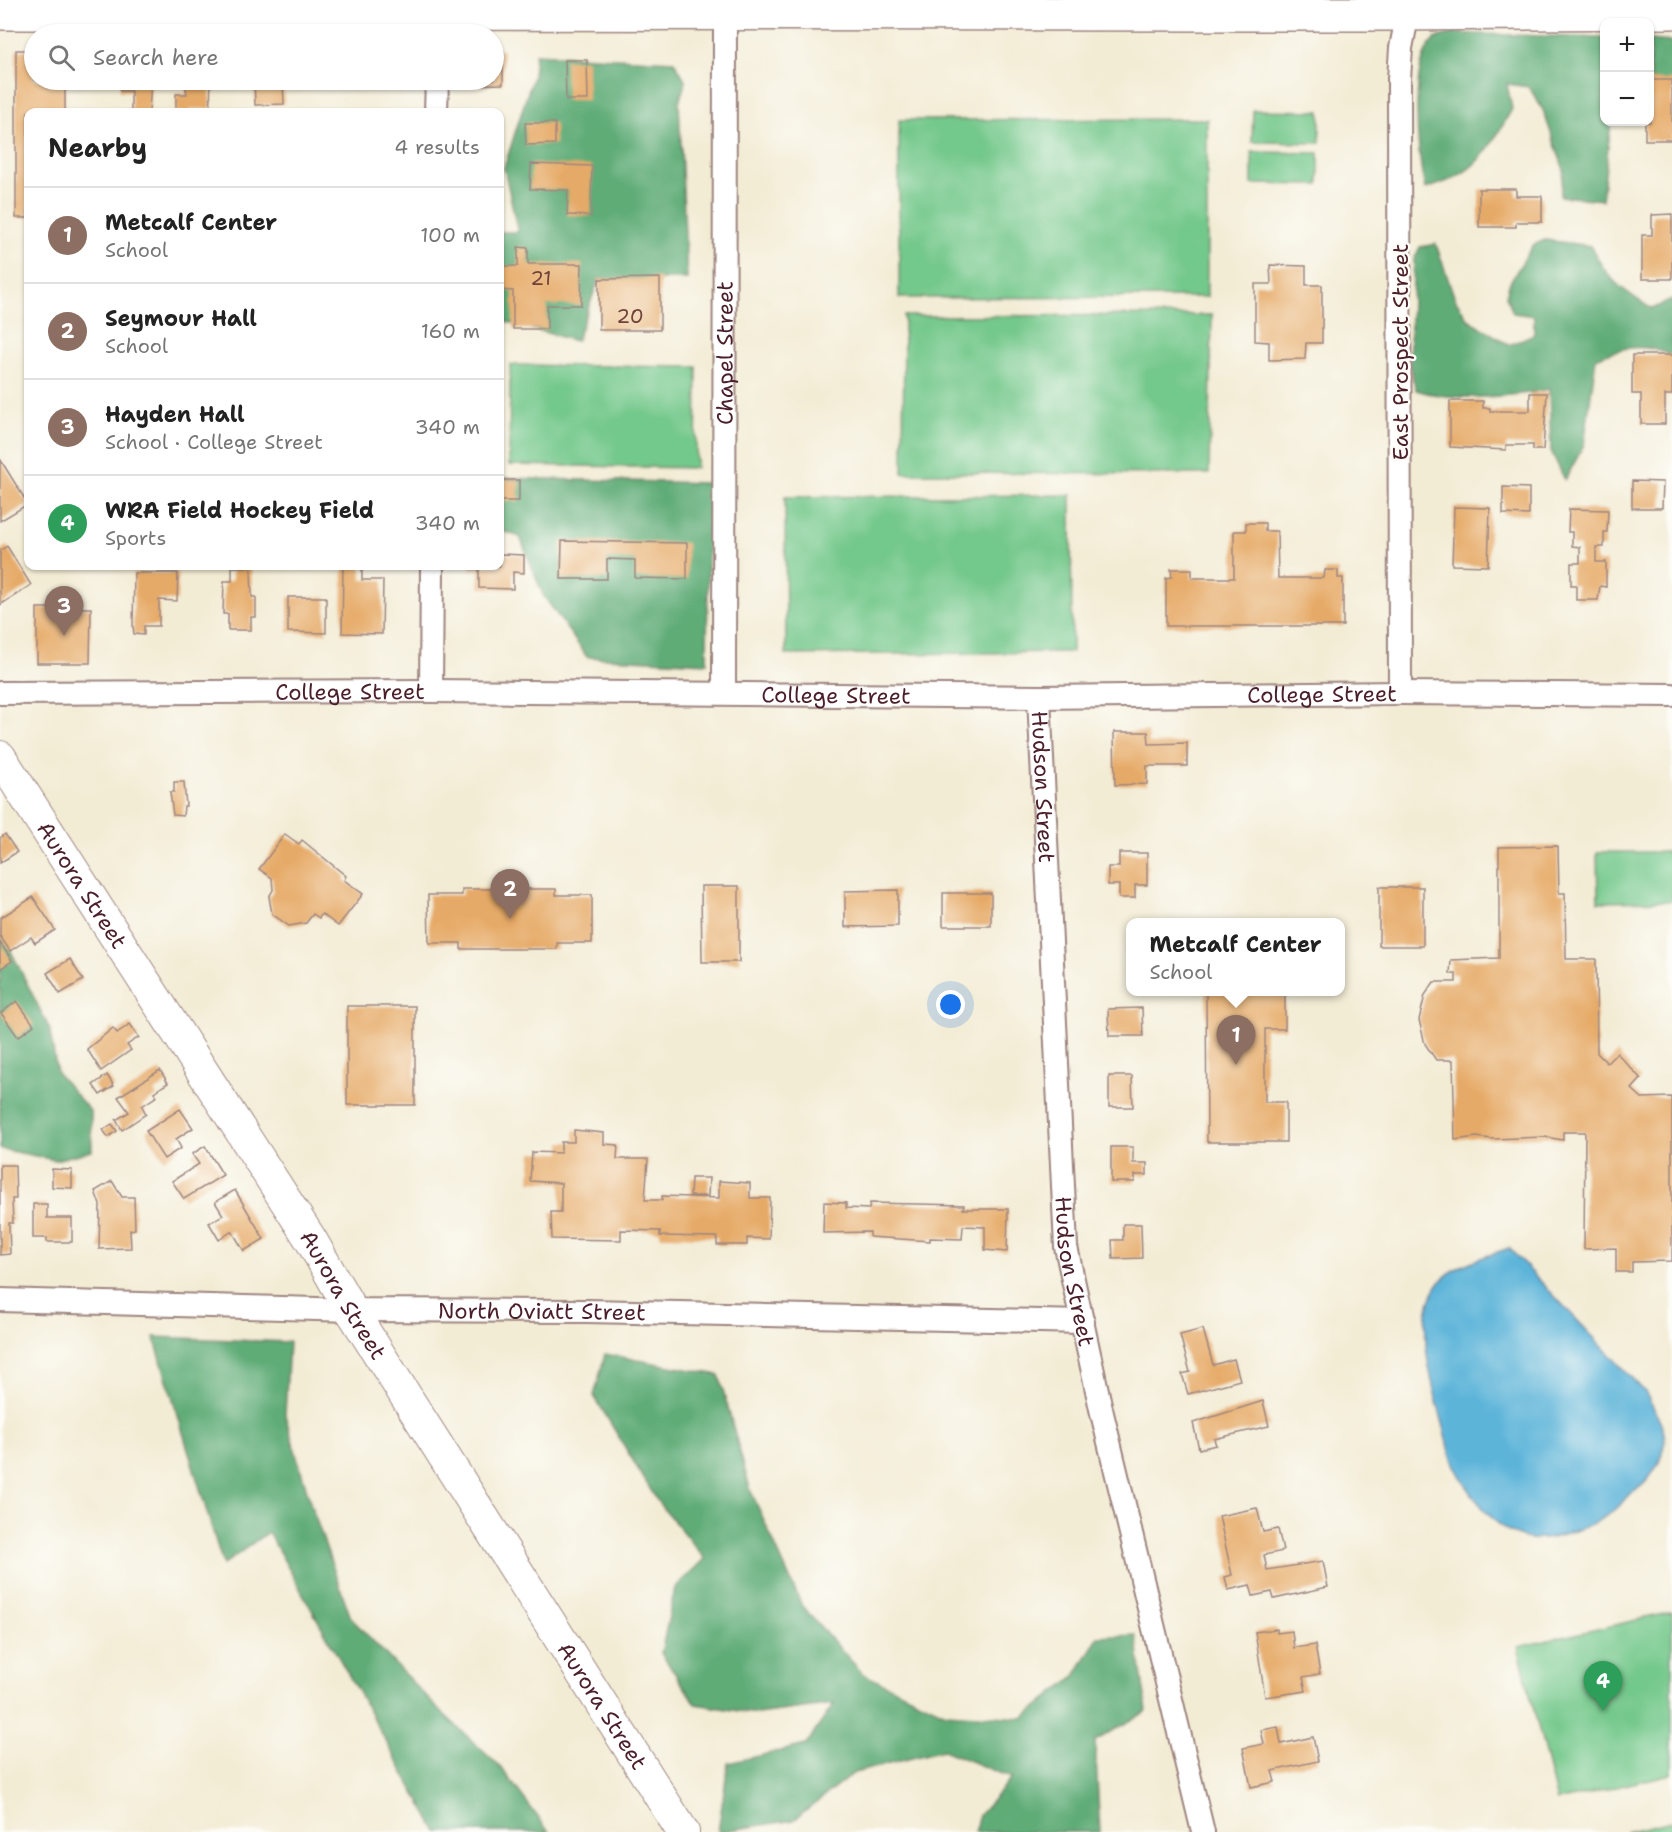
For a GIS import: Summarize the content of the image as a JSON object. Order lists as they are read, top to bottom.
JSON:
{
  "streets": {
    "street": [
      "East Prospect Street",
      "Chapel Street",
      "College Street",
      "Hudson Street",
      "Aurora Street",
      "North Oviatt Street"
    ]
  },
  "crossings": [
    ["East Prospect Street", "College Street"],
    ["Chapel Street", "College Street"],
    ["College Street", "Hudson Street"],
    ["Hudson Street", "North Oviatt Street"],
    ["Aurora Street", "North Oviatt Street"]
  ],
  "house_numbers": ["21", "20"],
  "page": {
    "map_buttons": ["+", "−"],
    "search": "Search here",
    "heading": ["Nearby", "4 results"],
    "list": [
      {
        "mark": "1",
        "name": "Metcalf Center",
        "note": "School",
        "value": "100 m"
      },
      {
        "mark": "2",
        "name": "Seymour Hall",
        "note": "School",
        "value": "160 m"
      },
      {
        "mark": "3",
        "name": "Hayden Hall",
        "note": "School · College Street",
        "value": "340 m"
      },
      {
        "mark": "4",
        "name": "WRA Field Hockey Field",
        "note": "Sports",
        "value": "340 m"
      }
    ],
    "pins": [
      "3",
      "2",
      "1",
      "4"
    ],
    "popup": ["Metcalf Center", "School"]
  }
}
